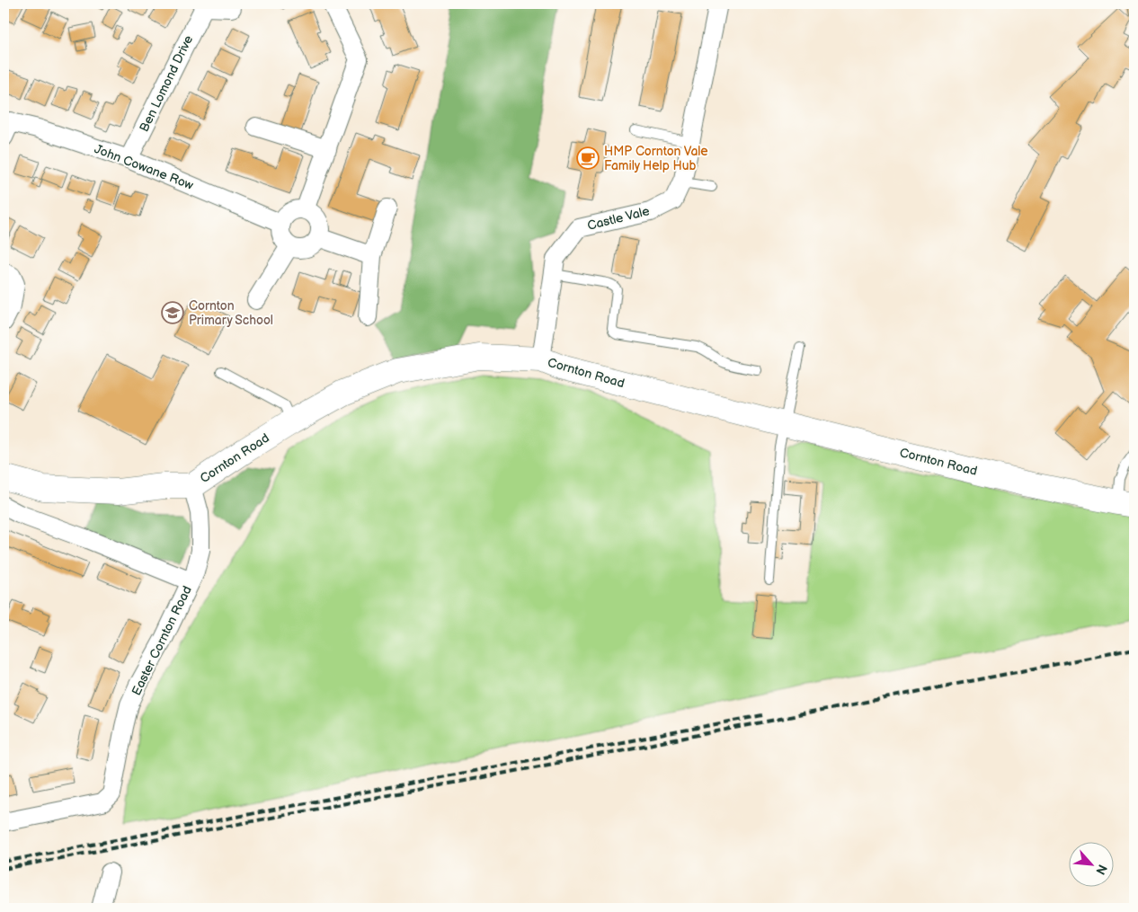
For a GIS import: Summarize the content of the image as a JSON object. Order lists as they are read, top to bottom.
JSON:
{
  "streets": {
    "main road": ["Cornton Road"],
    "street": [
      "Ben Lomond Drive",
      "John Cowane Row",
      "Castle Vale",
      "Easter Cornton Road"
    ]
  },
  "crossings": [
    ["Ben Lomond Drive", "John Cowane Row"],
    ["Castle Vale", "Cornton Road"],
    ["Cornton Road", "Easter Cornton Road"]
  ],
  "places": {
    "cafe": ["HMP Cornton Vale Family Help Hub"],
    "school or university": ["Cornton Primary School"]
  },
  "north": "bottom right"
}
